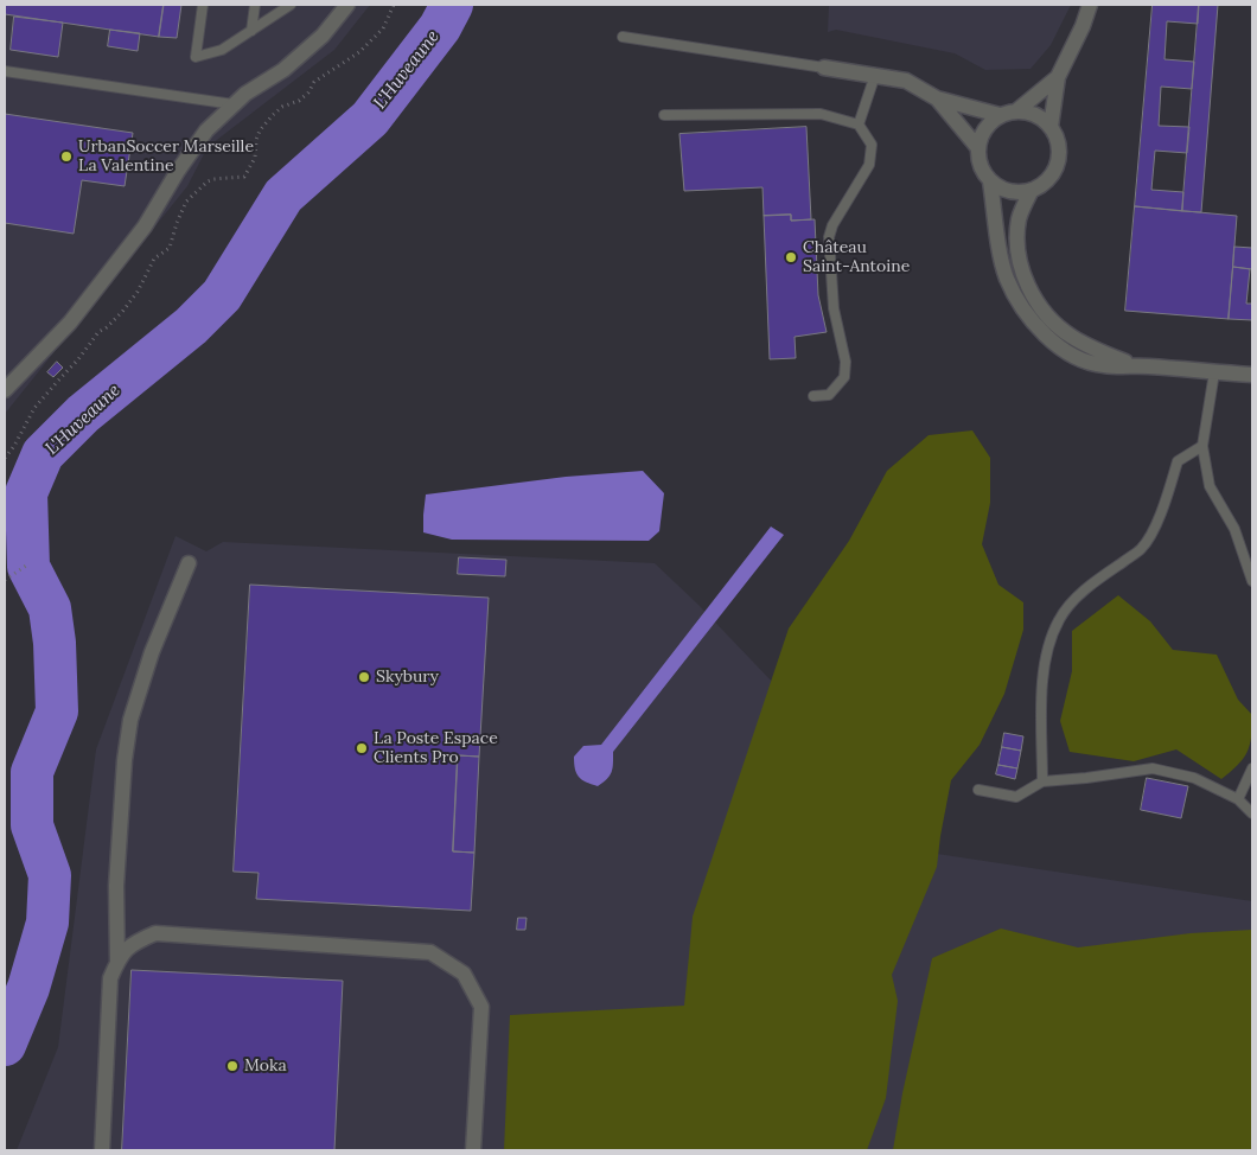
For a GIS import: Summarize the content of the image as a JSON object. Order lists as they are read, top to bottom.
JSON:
{
  "water": ["L'Huveaune"],
  "places": [
    "UrbanSoccer Marseille La Valentine",
    "Château Saint-Antoine",
    "Skybury",
    "La Poste Espace Clients Pro",
    "Moka"
  ]
}
